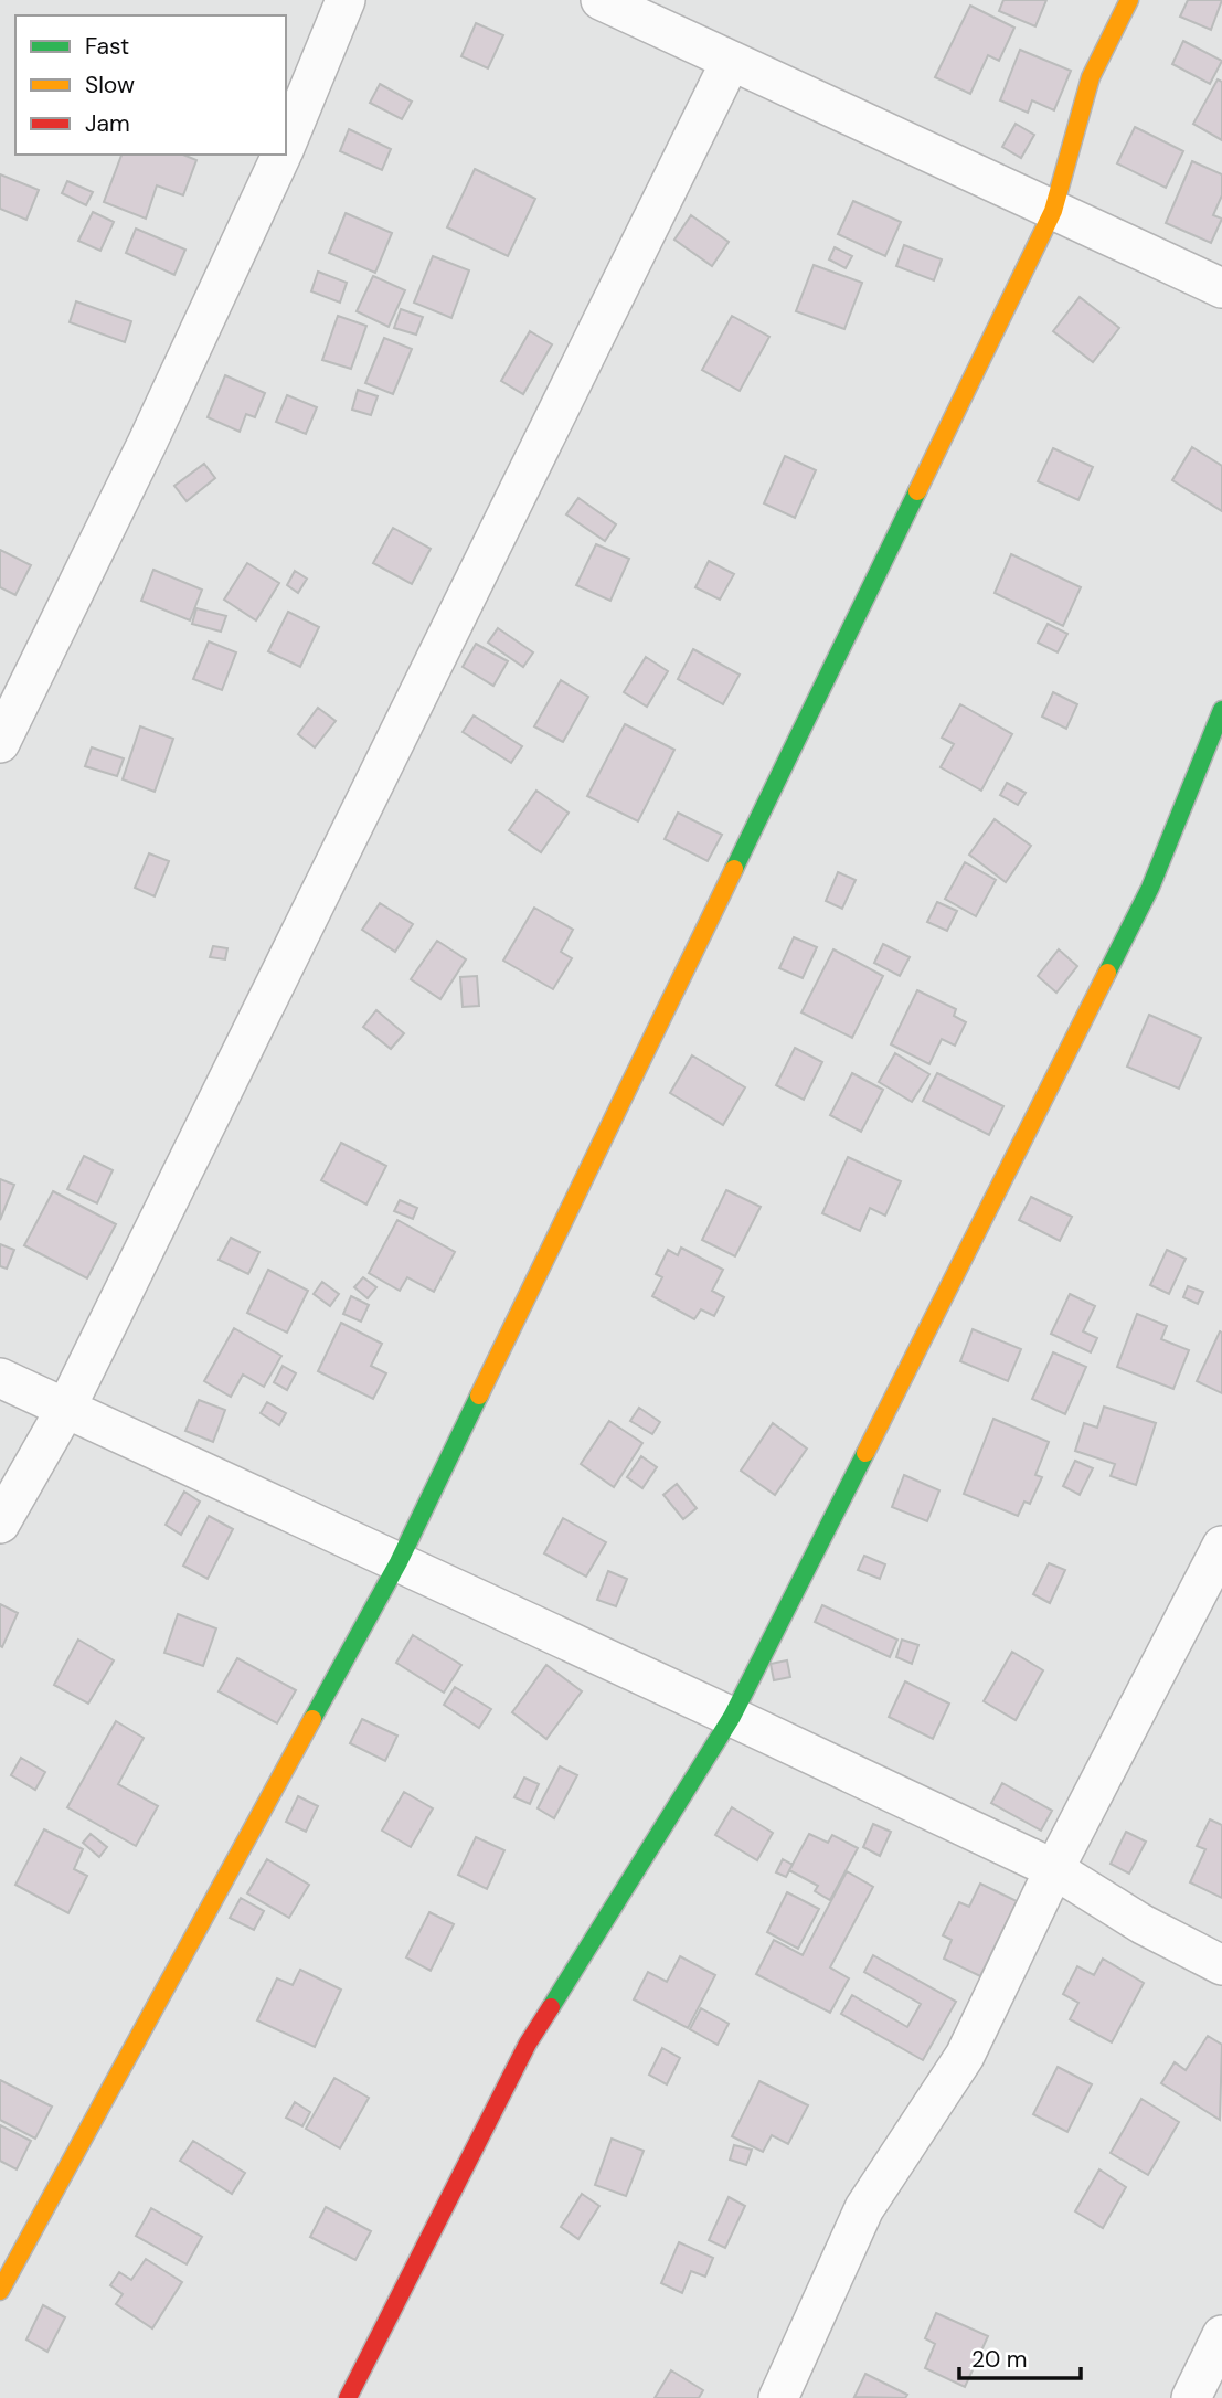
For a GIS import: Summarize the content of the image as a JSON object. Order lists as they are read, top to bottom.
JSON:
{
  "legend": ["Fast", "Slow", "Jam"],
  "scale_bar": "20 m"
}
